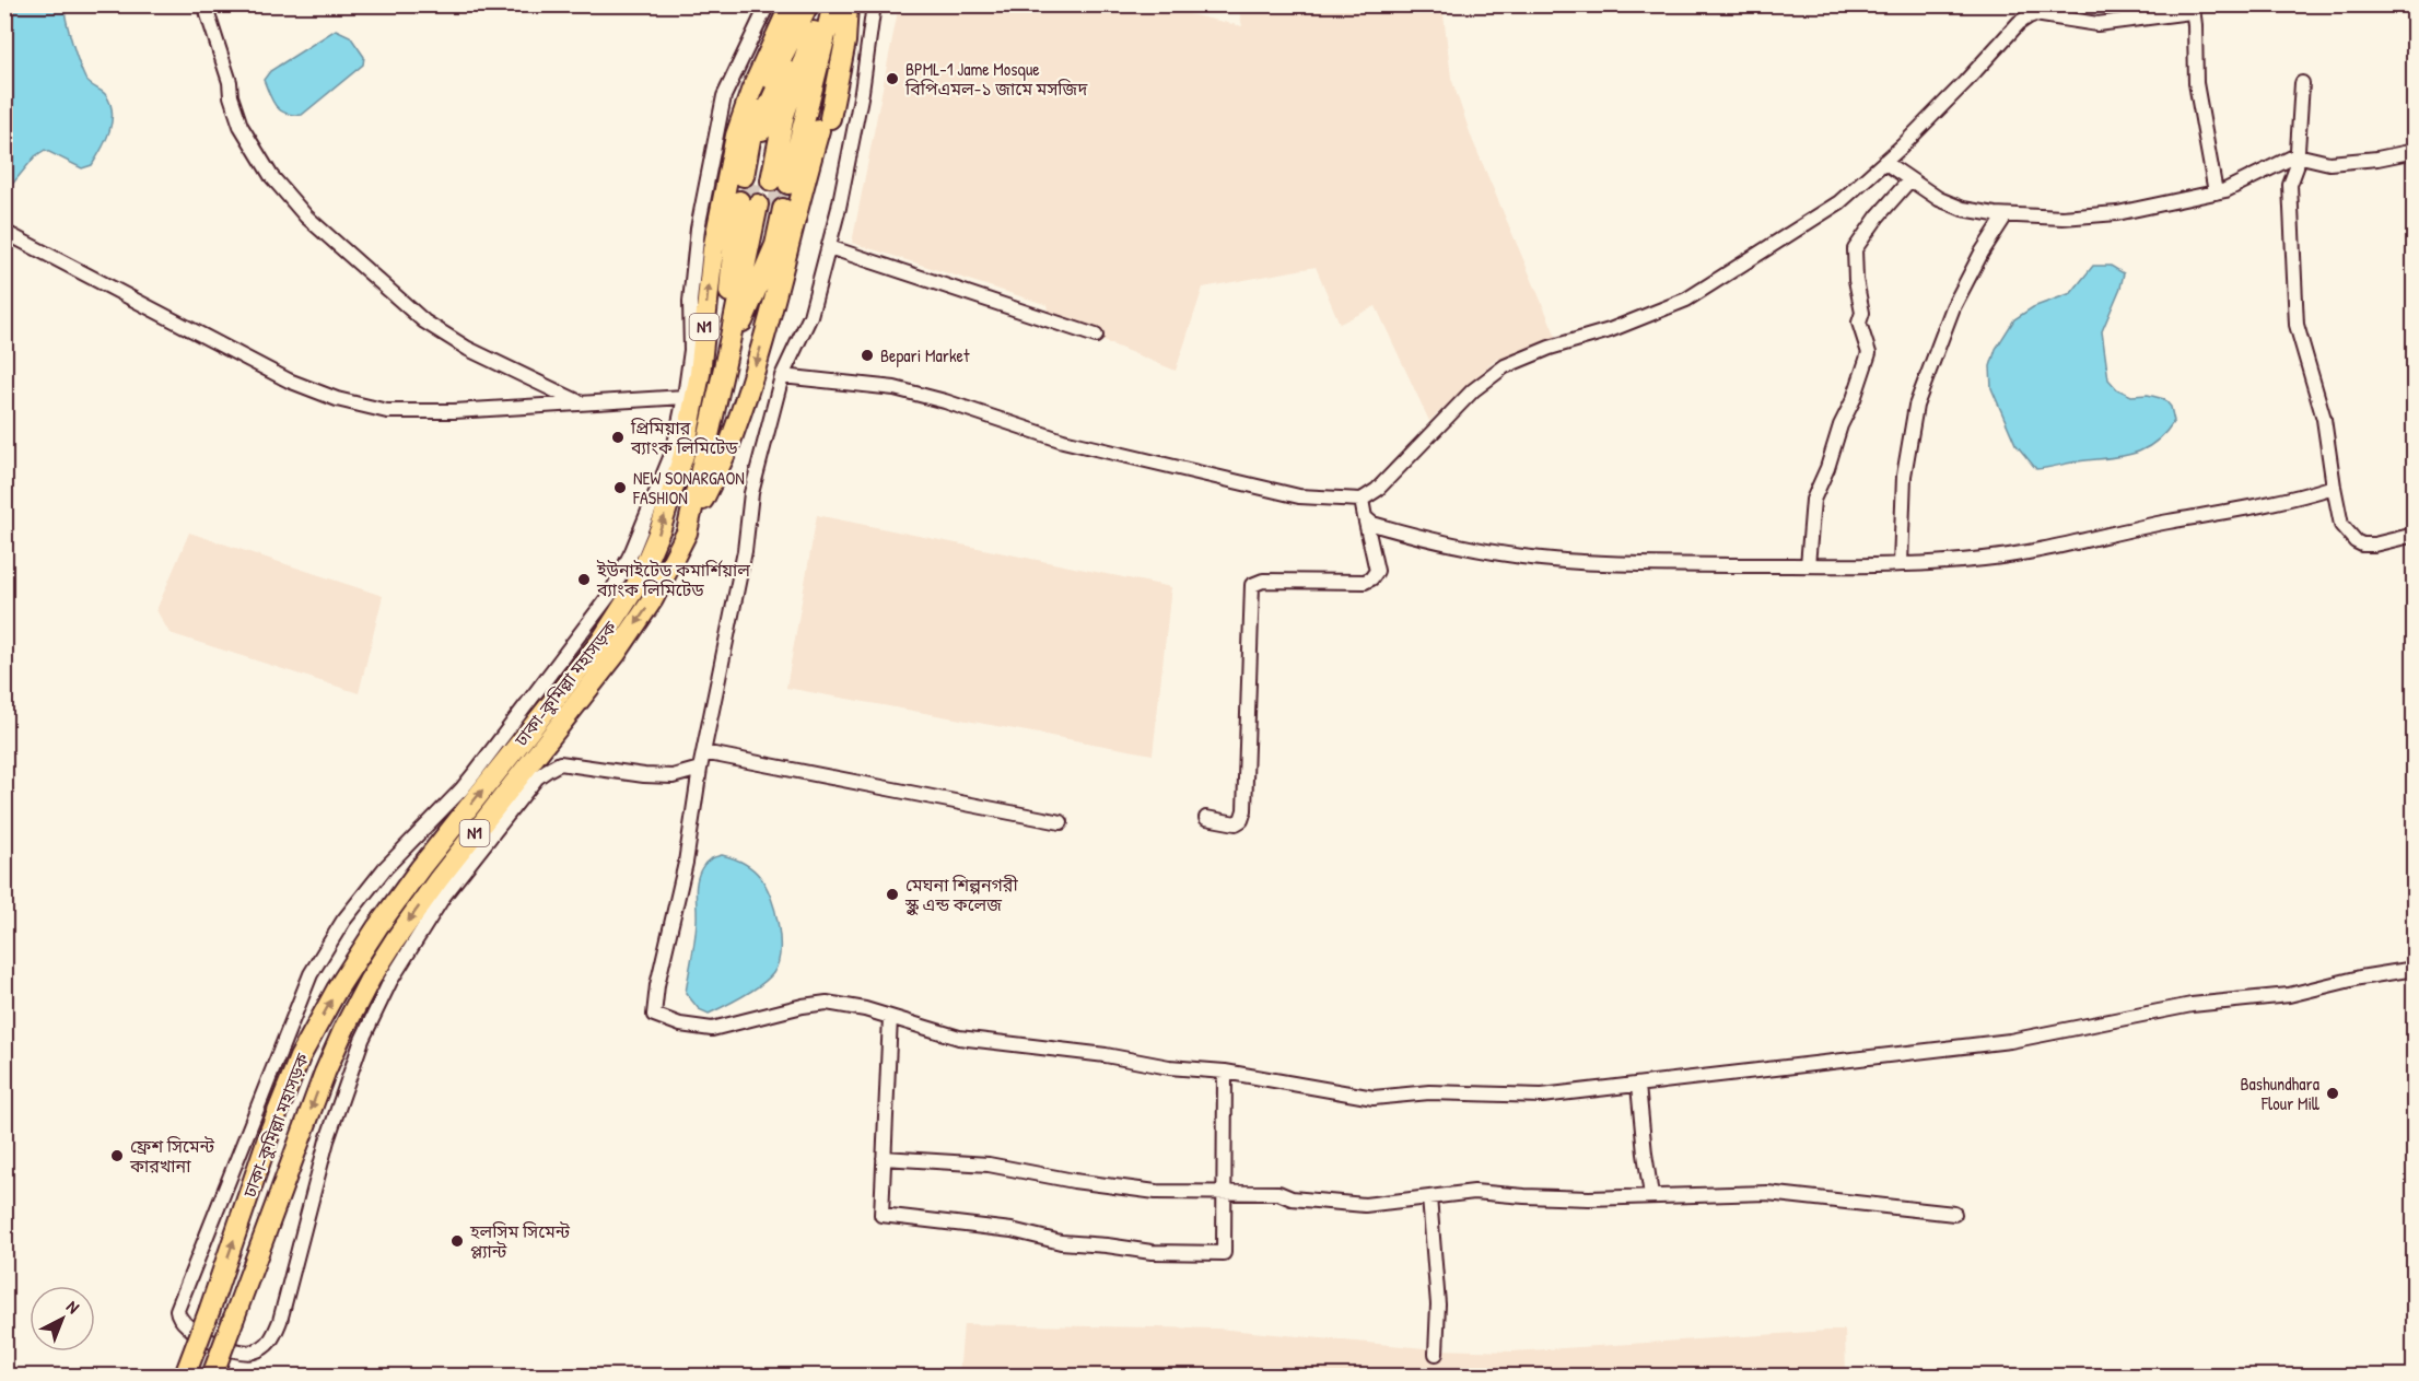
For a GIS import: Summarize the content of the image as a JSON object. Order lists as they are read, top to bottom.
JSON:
{
  "streets": {
    "highway": ["N1", "ঢাকা–কুমিল্লা মহাসড়ক"]
  },
  "places": [
    "BPML-1 Jame Mosque বিপিএমল-১ জামে মসজিদ",
    "Bepari Market",
    "প্রিমিয়ার ব্যাংক লিমিটেড",
    "NEW SONARGAON FASHION",
    "ইউনাইটেড কমার্শিয়াল ব্যাংক লিমিটেড",
    "মেঘনা শিল্পনগরী স্কুল এন্ড কলেজ",
    "Bashundhara Flour Mill",
    "ফ্রেশ সিমেন্ট কারখানা",
    "হলসিম সিমেন্ট প্ল্যান্ট"
  ],
  "north": "top right"
}
